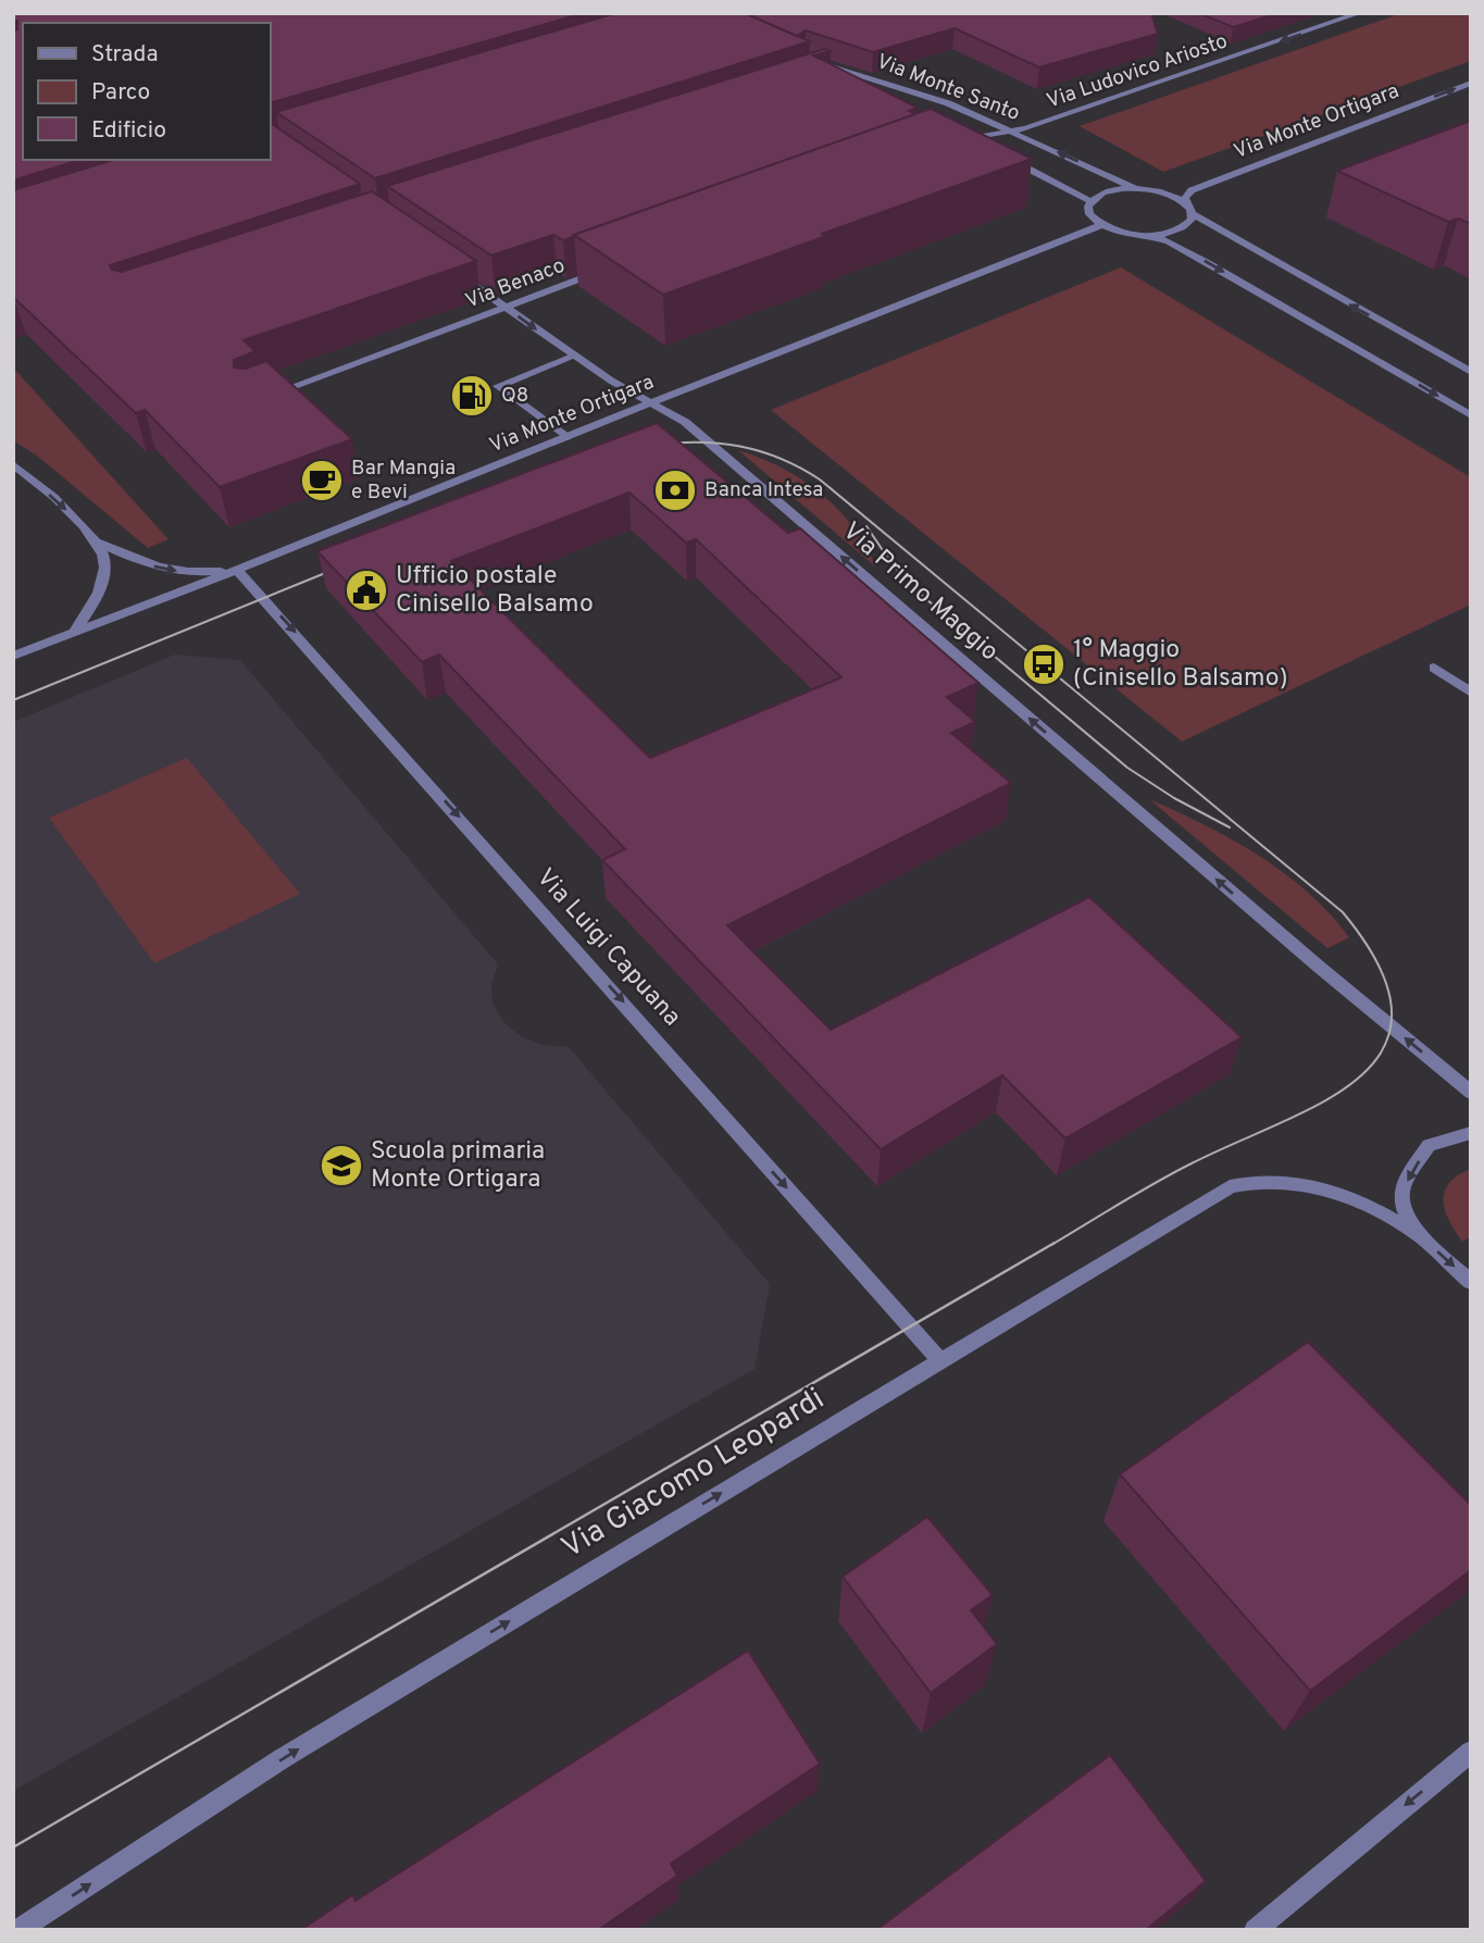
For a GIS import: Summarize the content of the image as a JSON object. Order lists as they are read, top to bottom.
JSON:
{
  "streets": {
    "street": [
      "Via Ludovico Ariosto",
      "Via Monte Santo",
      "Via Monte Ortigara",
      "Via Benaco",
      "Via Primo Maggio",
      "Via Luigi Capuana",
      "Via Giacomo Leopardi"
    ]
  },
  "crossings": [
    ["Via Ludovico Ariosto", "Via Monte Santo"],
    ["Via Monte Ortigara", "Via Primo Maggio"],
    ["Via Monte Ortigara", "Via Luigi Capuana"],
    ["Via Benaco", "Via Primo Maggio"],
    ["Via Luigi Capuana", "Via Giacomo Leopardi"]
  ],
  "one_way": [
    "Via Ludovico Ariosto",
    "Via Primo Maggio",
    "Via Luigi Capuana",
    "Via Giacomo Leopardi"
  ],
  "places": {
    "fuel station": ["Q8"],
    "cafe": ["Bar Mangia e Bevi"],
    "bank": ["Banca Intesa"],
    "public building": ["Ufficio postale Cinisello Balsamo"],
    "bus stop": ["1° Maggio (Cinisello Balsamo)"],
    "school or university": ["Scuola primaria Monte Ortigara"]
  },
  "legend": ["Strada", "Parco", "Edificio"]
}
